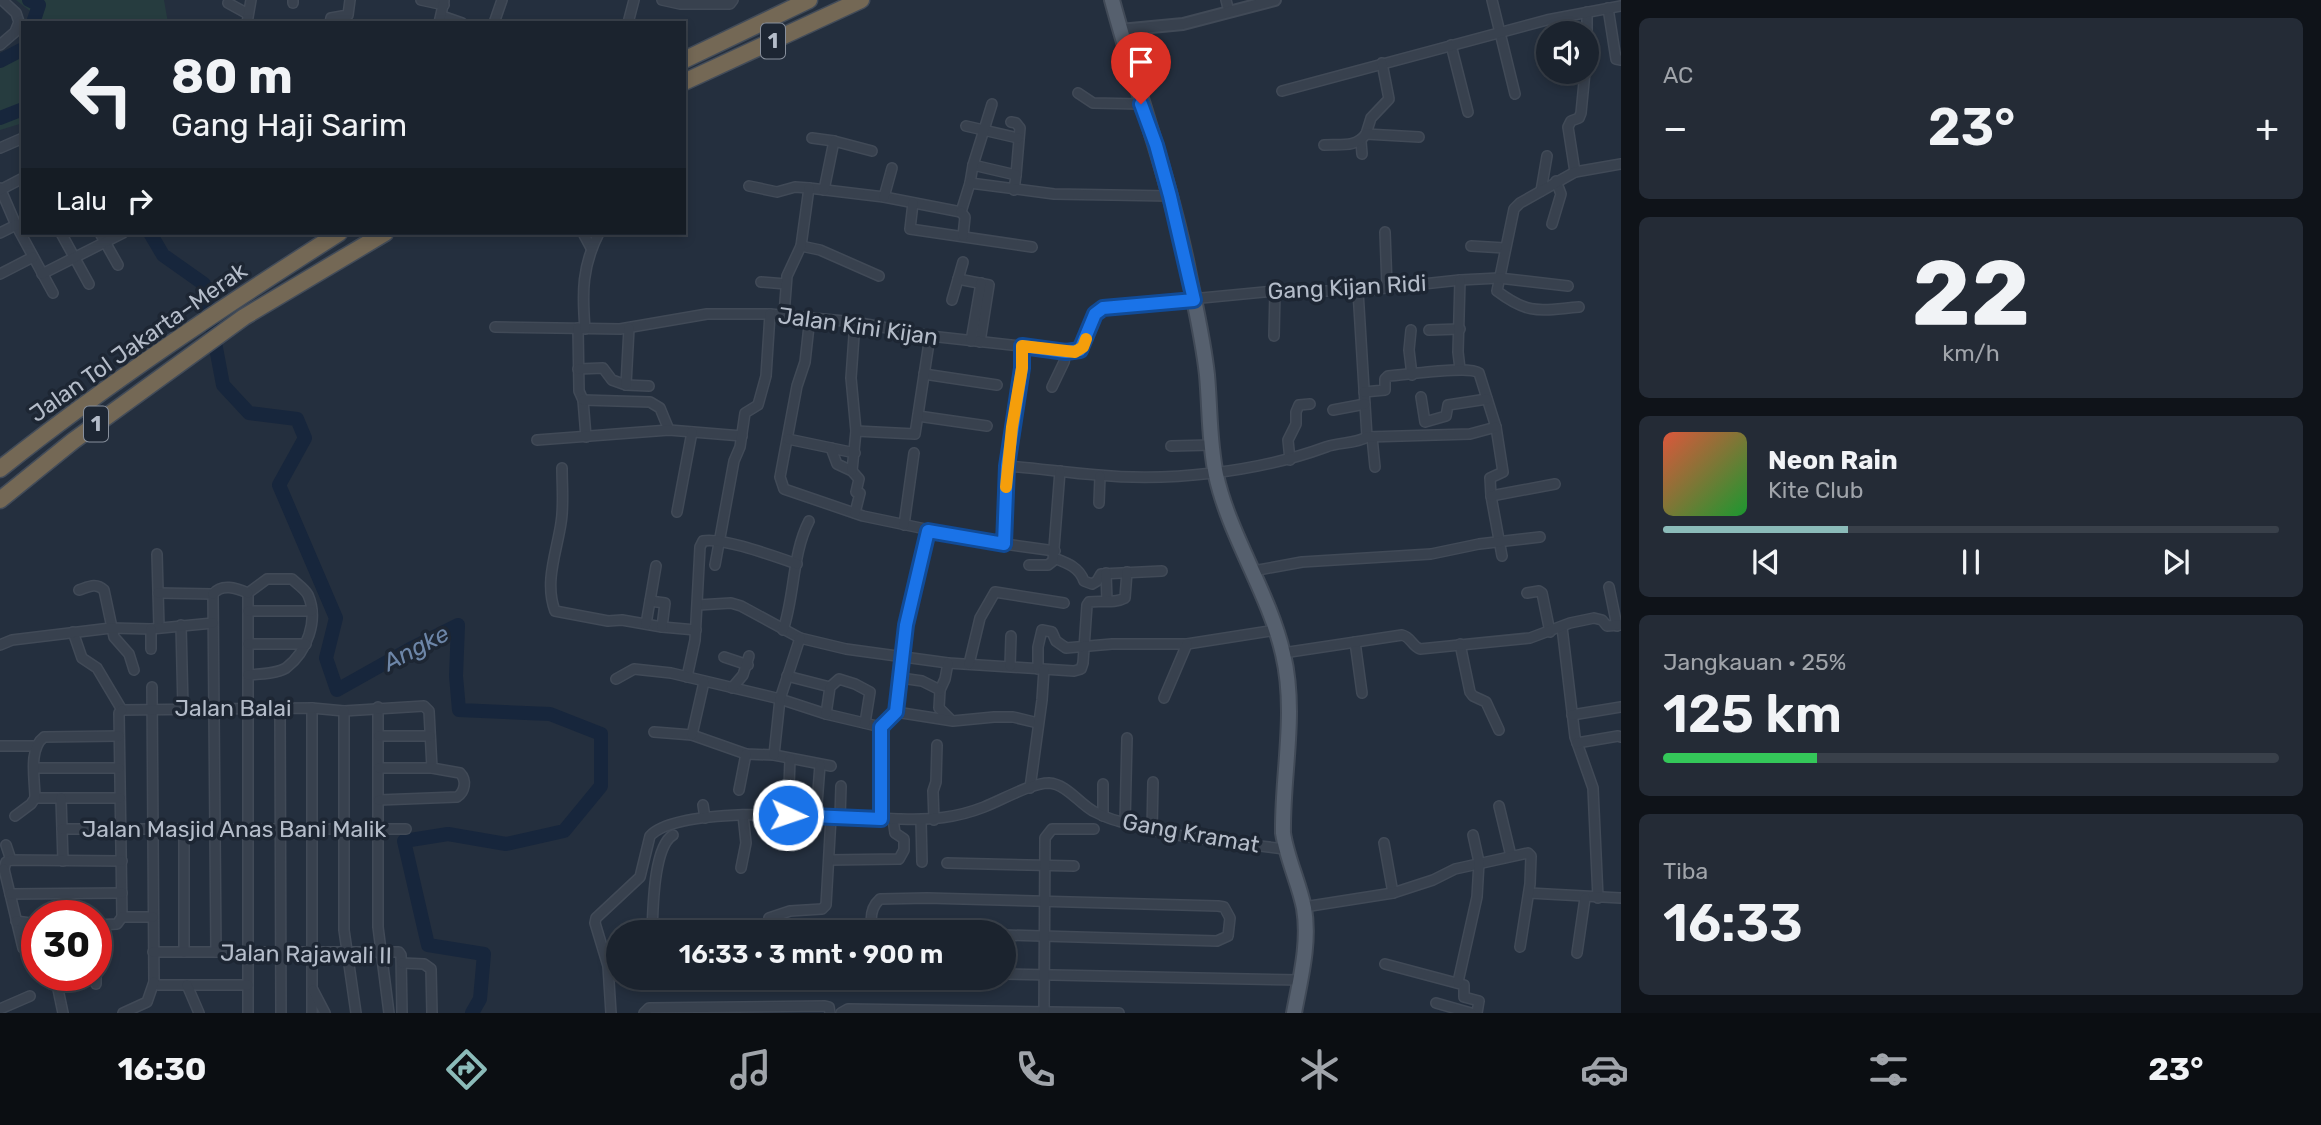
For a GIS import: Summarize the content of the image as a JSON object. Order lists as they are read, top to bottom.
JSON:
{
  "streets": {
    "highway": ["1", "Jalan Tol Jakarta–Merak"],
    "street": [
      "Gang Kijan Ridi",
      "Jalan Kini Kijan",
      "Jalan Balai",
      "Jalan Masjid Anas Bani Malik",
      "Gang Kramat",
      "Jalan Rajawali II"
    ]
  },
  "water": ["Angke"],
  "page": {
    "tile": [
      "AC",
      ["22", "km/h"],
      ["Jangkauan · 25%", "125 km"],
      ["Tiba", "16:33"]
    ],
    "turn": ["80 m", "Gang Haji Sarim"],
    "heat": ["−", "23°", "+"],
    "then": "Lalu",
    "song": ["Neon Rain", "Kite Club"],
    "limit": "30",
    "trip": "16:33 · 3 mnt · 900 m",
    "tabs": ["16:30", "23°"]
  }
}
